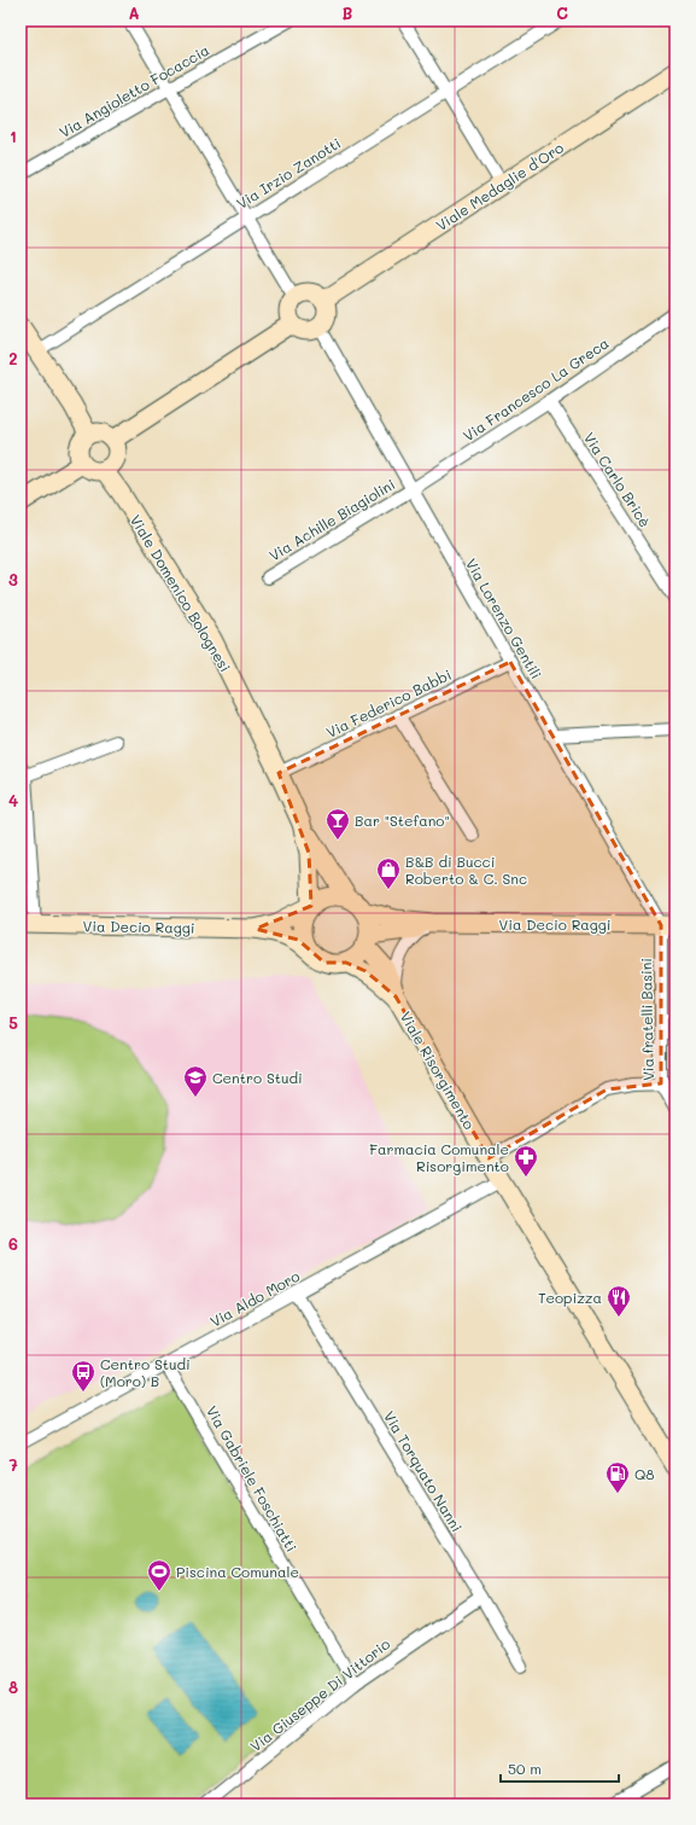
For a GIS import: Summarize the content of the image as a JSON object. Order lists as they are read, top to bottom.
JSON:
{
  "streets": {
    "street": [
      "Via Angioletto Focaccia",
      "Via Irzio Zanotti",
      "Viale Medaglie d'Oro",
      "Via Francesco La Greca",
      "Via Carlo Bricè",
      "Via Achille Biagiolini",
      "Viale Domenico Bolognesi",
      "Via Lorenzo Gentili",
      "Via Federico Babbi",
      "Via Decio Raggi",
      "Via fratelli Basini",
      "Viale Risorgimento",
      "Via Aldo Moro",
      "Via Torquato Nanni",
      "Via Gabriele Foschiatti",
      "Via Giuseppe Di Vittorio"
    ]
  },
  "crossings": [
    ["Viale Medaglie d'Oro", "Via Lorenzo Gentili"],
    ["Via Francesco La Greca", "Via Carlo Bricè"],
    ["Via Francesco La Greca", "Via Achille Biagiolini"],
    ["Via Francesco La Greca", "Via Lorenzo Gentili"],
    ["Via Achille Biagiolini", "Via Lorenzo Gentili"],
    ["Viale Domenico Bolognesi", "Via Federico Babbi"],
    ["Viale Domenico Bolognesi", "Via Decio Raggi"],
    ["Viale Domenico Bolognesi", "Viale Risorgimento"],
    ["Via Lorenzo Gentili", "Via Federico Babbi"],
    ["Via Lorenzo Gentili", "Via Decio Raggi"],
    ["Via Lorenzo Gentili", "Via fratelli Basini"],
    ["Via Decio Raggi", "Via fratelli Basini"],
    ["Via Decio Raggi", "Viale Risorgimento"],
    ["Viale Risorgimento", "Via Aldo Moro"],
    ["Via Aldo Moro", "Via Torquato Nanni"],
    ["Via Aldo Moro", "Via Gabriele Foschiatti"],
    ["Via Torquato Nanni", "Via Giuseppe Di Vittorio"],
    ["Via Gabriele Foschiatti", "Via Giuseppe Di Vittorio"]
  ],
  "places": {
    "bar": ["Bar \"Stefano\""],
    "shop": ["B&B di Bucci Roberto & C. Snc"],
    "school or university": ["Centro Studi"],
    "pharmacy": ["Farmacia Comunale Risorgimento"],
    "restaurant": ["Teopizza"],
    "bus stop": ["Centro Studi (Moro) B"],
    "fuel station": ["Q8"],
    "sports": ["Piscina Comunale"]
  },
  "scale_bar": "50 m",
  "grid": {
    "columns": ["A", "B", "C"],
    "rows": [
      "1",
      "2",
      "3",
      "4",
      "5",
      "6",
      "7",
      "8"
    ]
  }
}
